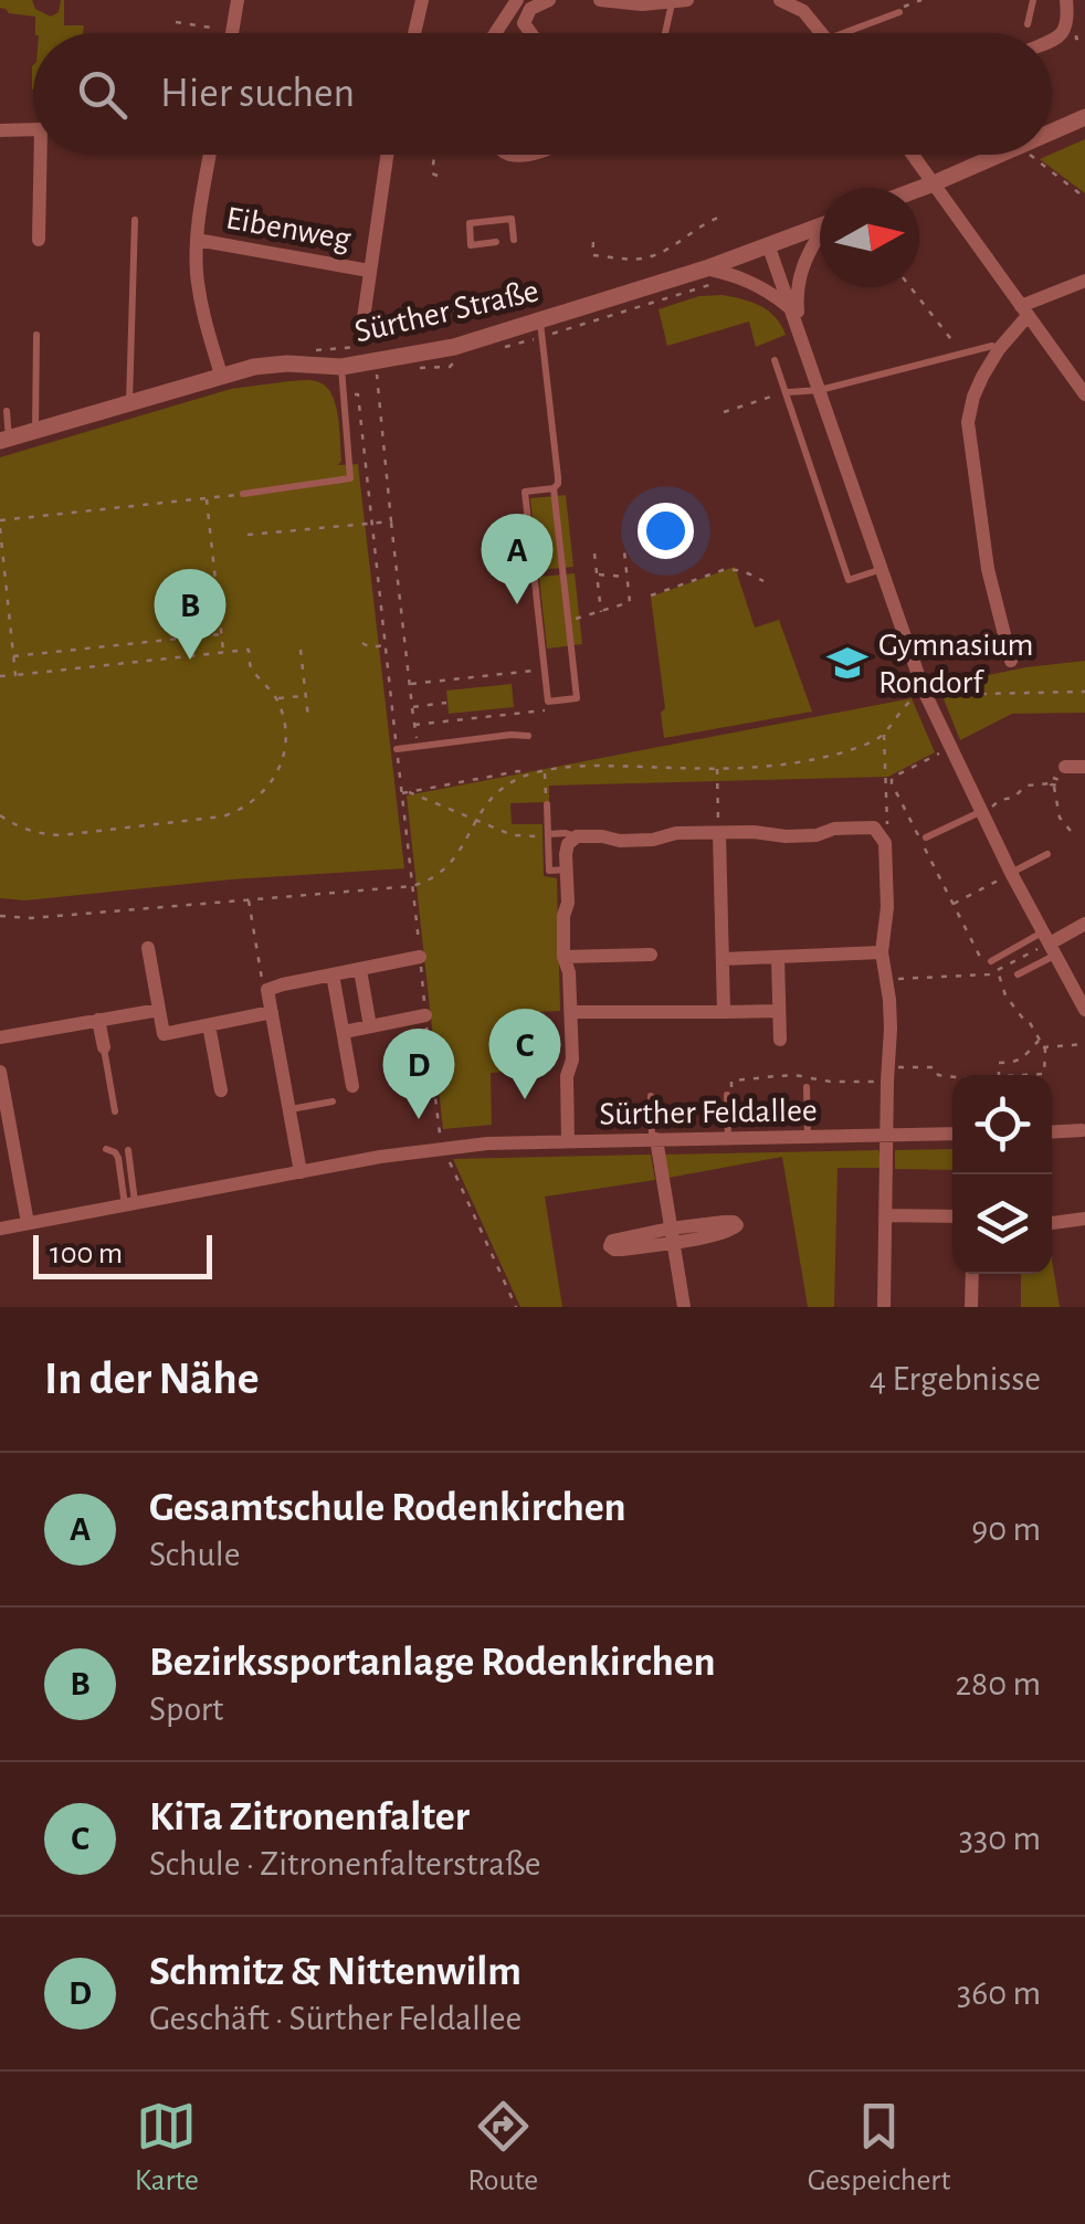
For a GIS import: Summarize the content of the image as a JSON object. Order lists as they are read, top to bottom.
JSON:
{
  "streets": {
    "street": ["Eibenweg", "Sürther Straße", "Sürther Feldallee"]
  },
  "places": {
    "school or university": ["Gymnasium Rondorf"]
  },
  "scale_bar": "100 m",
  "north": "right",
  "page": {
    "search": "Hier suchen",
    "pins": [
      "A",
      "B",
      "C",
      "D"
    ],
    "scale": "100 m",
    "heading": ["In der Nähe", "4 Ergebnisse"],
    "list": [
      {
        "mark": "A",
        "name": "Gesamtschule Rodenkirchen",
        "note": "Schule",
        "value": "90 m"
      },
      {
        "mark": "B",
        "name": "Bezirkssportanlage Rodenkirchen",
        "note": "Sport",
        "value": "280 m"
      },
      {
        "mark": "C",
        "name": "KiTa Zitronenfalter",
        "note": "Schule · Zitronenfalterstraße",
        "value": "330 m"
      },
      {
        "mark": "D",
        "name": "Schmitz & Nittenwilm",
        "note": "Geschäft · Sürther Feldallee",
        "value": "360 m"
      }
    ],
    "nav": ["Karte", "Route", "Gespeichert"]
  }
}
